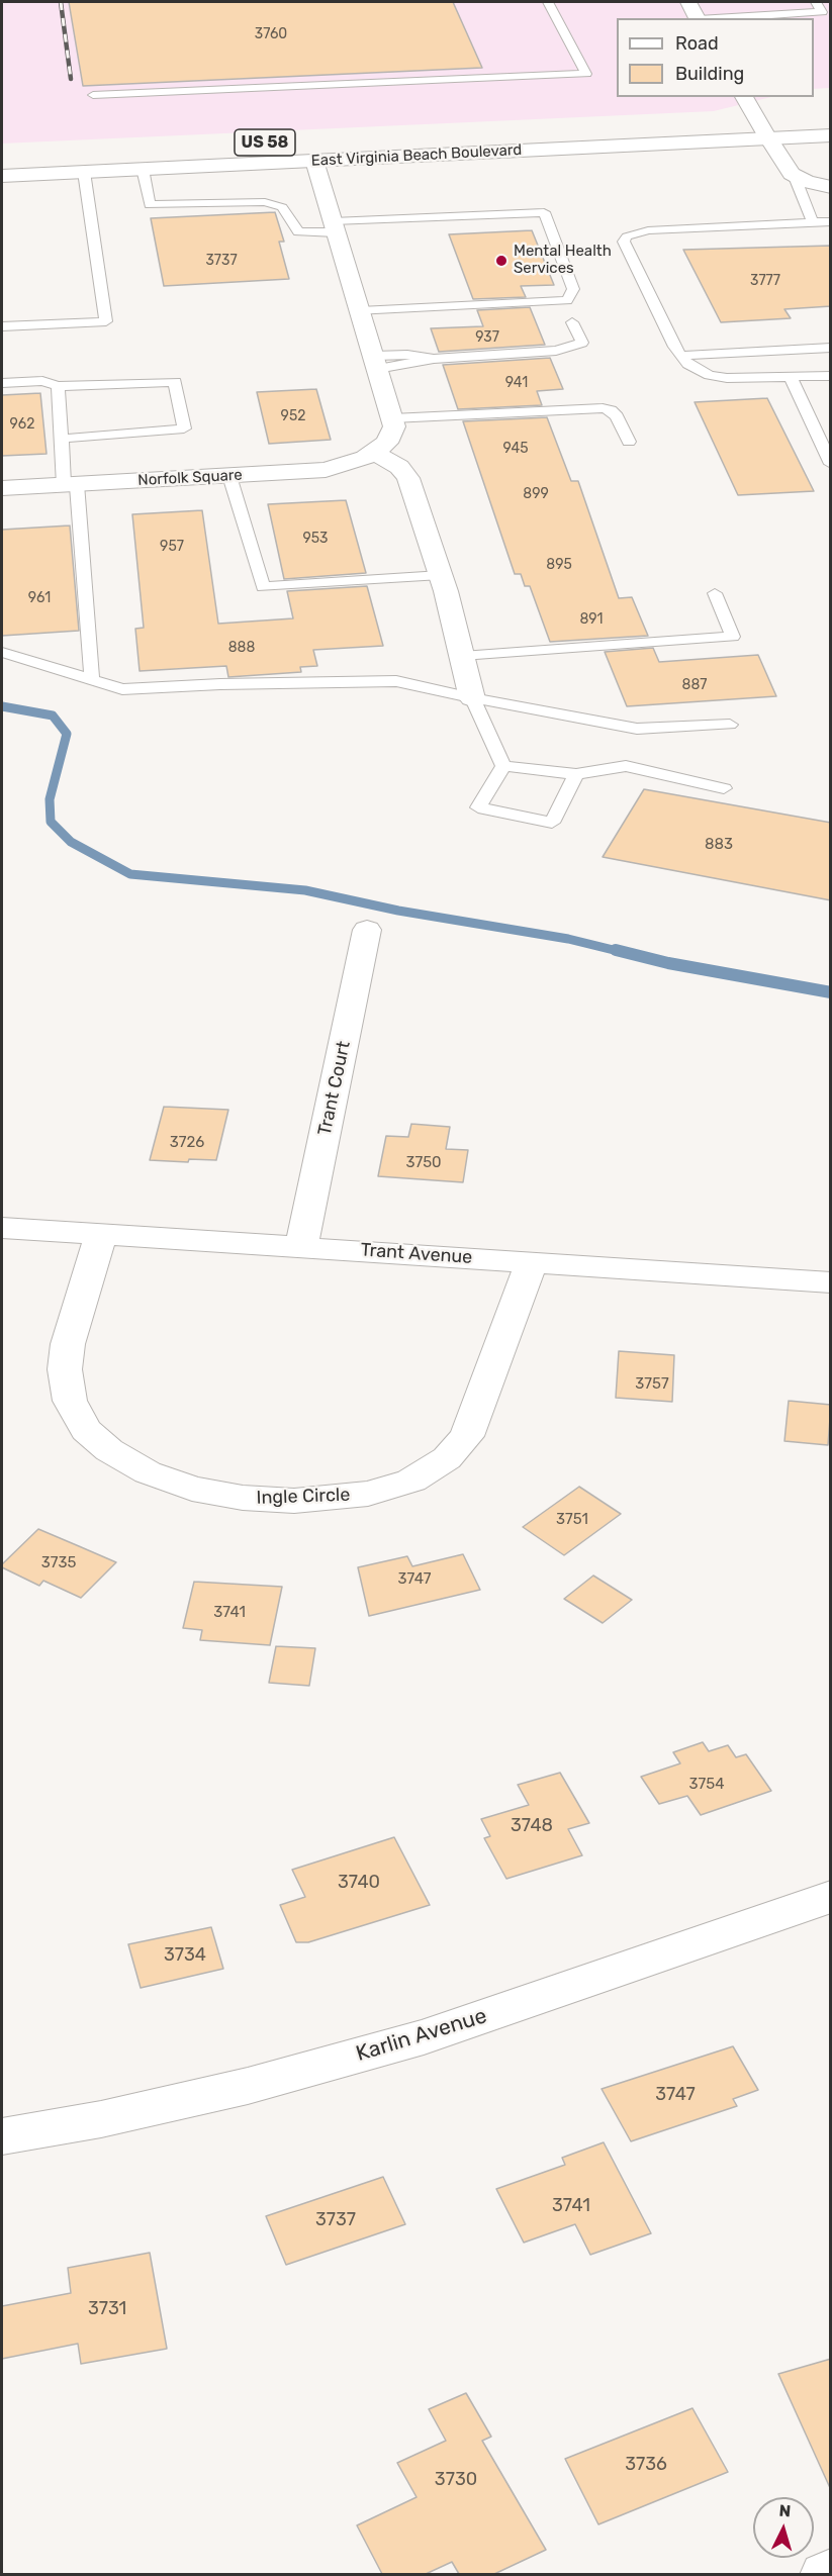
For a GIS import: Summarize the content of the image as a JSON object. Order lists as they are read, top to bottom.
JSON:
{
  "streets": {
    "street": [
      "US 58",
      "East Virginia Beach Boulevard",
      "Norfolk Square",
      "Trant Court",
      "Trant Avenue",
      "Ingle Circle",
      "Karlin Avenue"
    ]
  },
  "crossings": [
    ["Trant Court", "Trant Avenue"],
    ["Trant Avenue", "Ingle Circle"]
  ],
  "places": ["Mental Health Services"],
  "house_numbers": [
    "3760",
    "3737",
    "3777",
    "937",
    "941",
    "952",
    "962",
    "945",
    "899",
    "953",
    "957",
    "895",
    "961",
    "891",
    "888",
    "887",
    "883",
    "3726",
    "3750",
    "3757",
    "3751",
    "3735",
    "3747",
    "3741",
    "3754",
    "3748",
    "3740",
    "3734",
    "3747",
    "3741",
    "3737",
    "3731",
    "3736",
    "3730"
  ],
  "legend": ["Road", "Building"],
  "north": "top"
}
